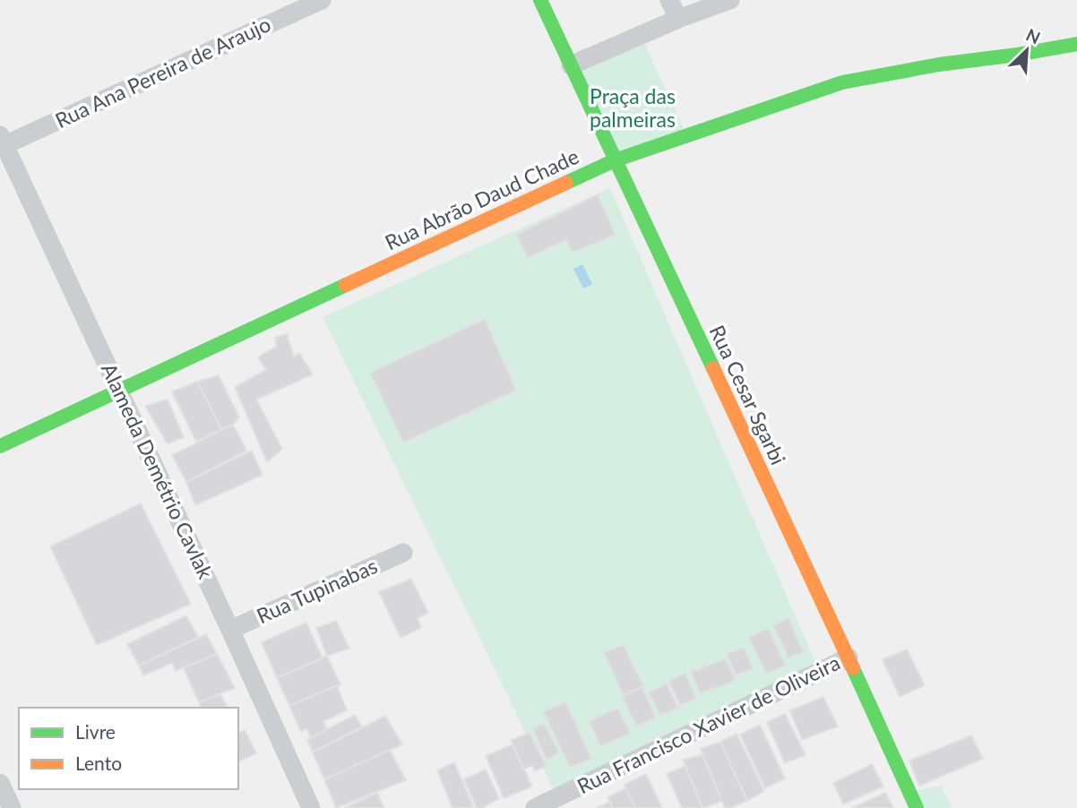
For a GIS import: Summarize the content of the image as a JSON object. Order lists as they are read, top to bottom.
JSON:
{
  "streets": {
    "street": [
      "Rua Ana Pereira de Araujo",
      "Rua Abrão Daud Chade",
      "Rua Cesar Sgarbi",
      "Alameda Demétrio Cavlak",
      "Rua Tupinabas",
      "Rua Francisco Xavier de Oliveira"
    ]
  },
  "crossings": [
    ["Rua Ana Pereira de Araujo", "Alameda Demétrio Cavlak"],
    ["Rua Abrão Daud Chade", "Rua Cesar Sgarbi"],
    ["Rua Abrão Daud Chade", "Alameda Demétrio Cavlak"],
    ["Rua Cesar Sgarbi", "Rua Francisco Xavier de Oliveira"],
    ["Alameda Demétrio Cavlak", "Rua Tupinabas"]
  ],
  "parks": ["Praça das palmeiras"],
  "legend": ["Livre", "Lento"],
  "north": "top right"
}
